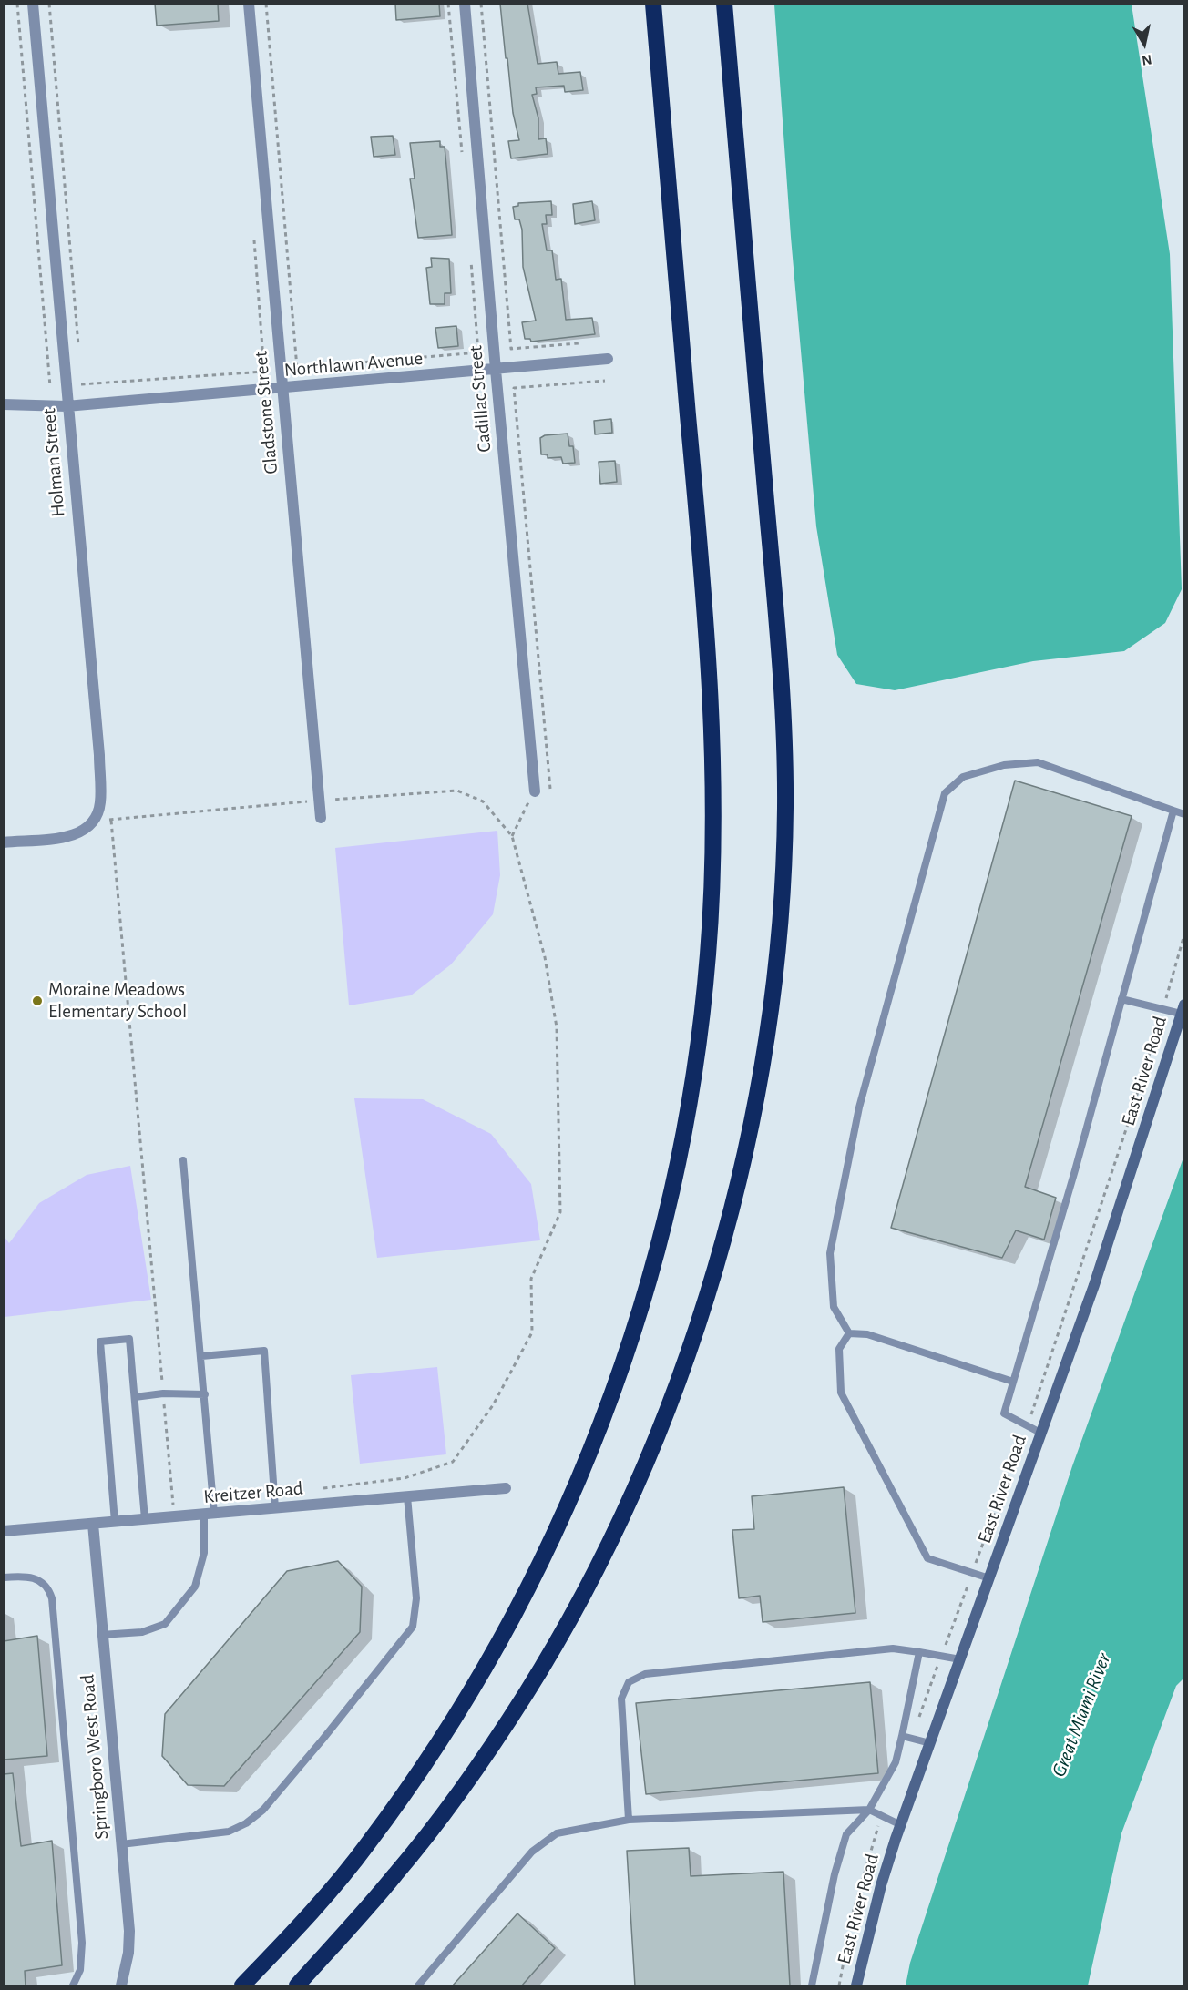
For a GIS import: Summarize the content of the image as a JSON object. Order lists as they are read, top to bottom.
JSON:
{
  "streets": {
    "street": [
      "Northlawn Avenue",
      "Cadillac Street",
      "Gladstone Street",
      "Holman Street",
      "East River Road",
      "Kreitzer Road",
      "Springboro West Road"
    ]
  },
  "crossings": [
    ["Northlawn Avenue", "Cadillac Street"],
    ["Northlawn Avenue", "Gladstone Street"],
    ["Northlawn Avenue", "Holman Street"],
    ["Kreitzer Road", "Springboro West Road"]
  ],
  "water": ["Great Miami River"],
  "places": ["Moraine Meadows Elementary School"],
  "north": "bottom"
}
